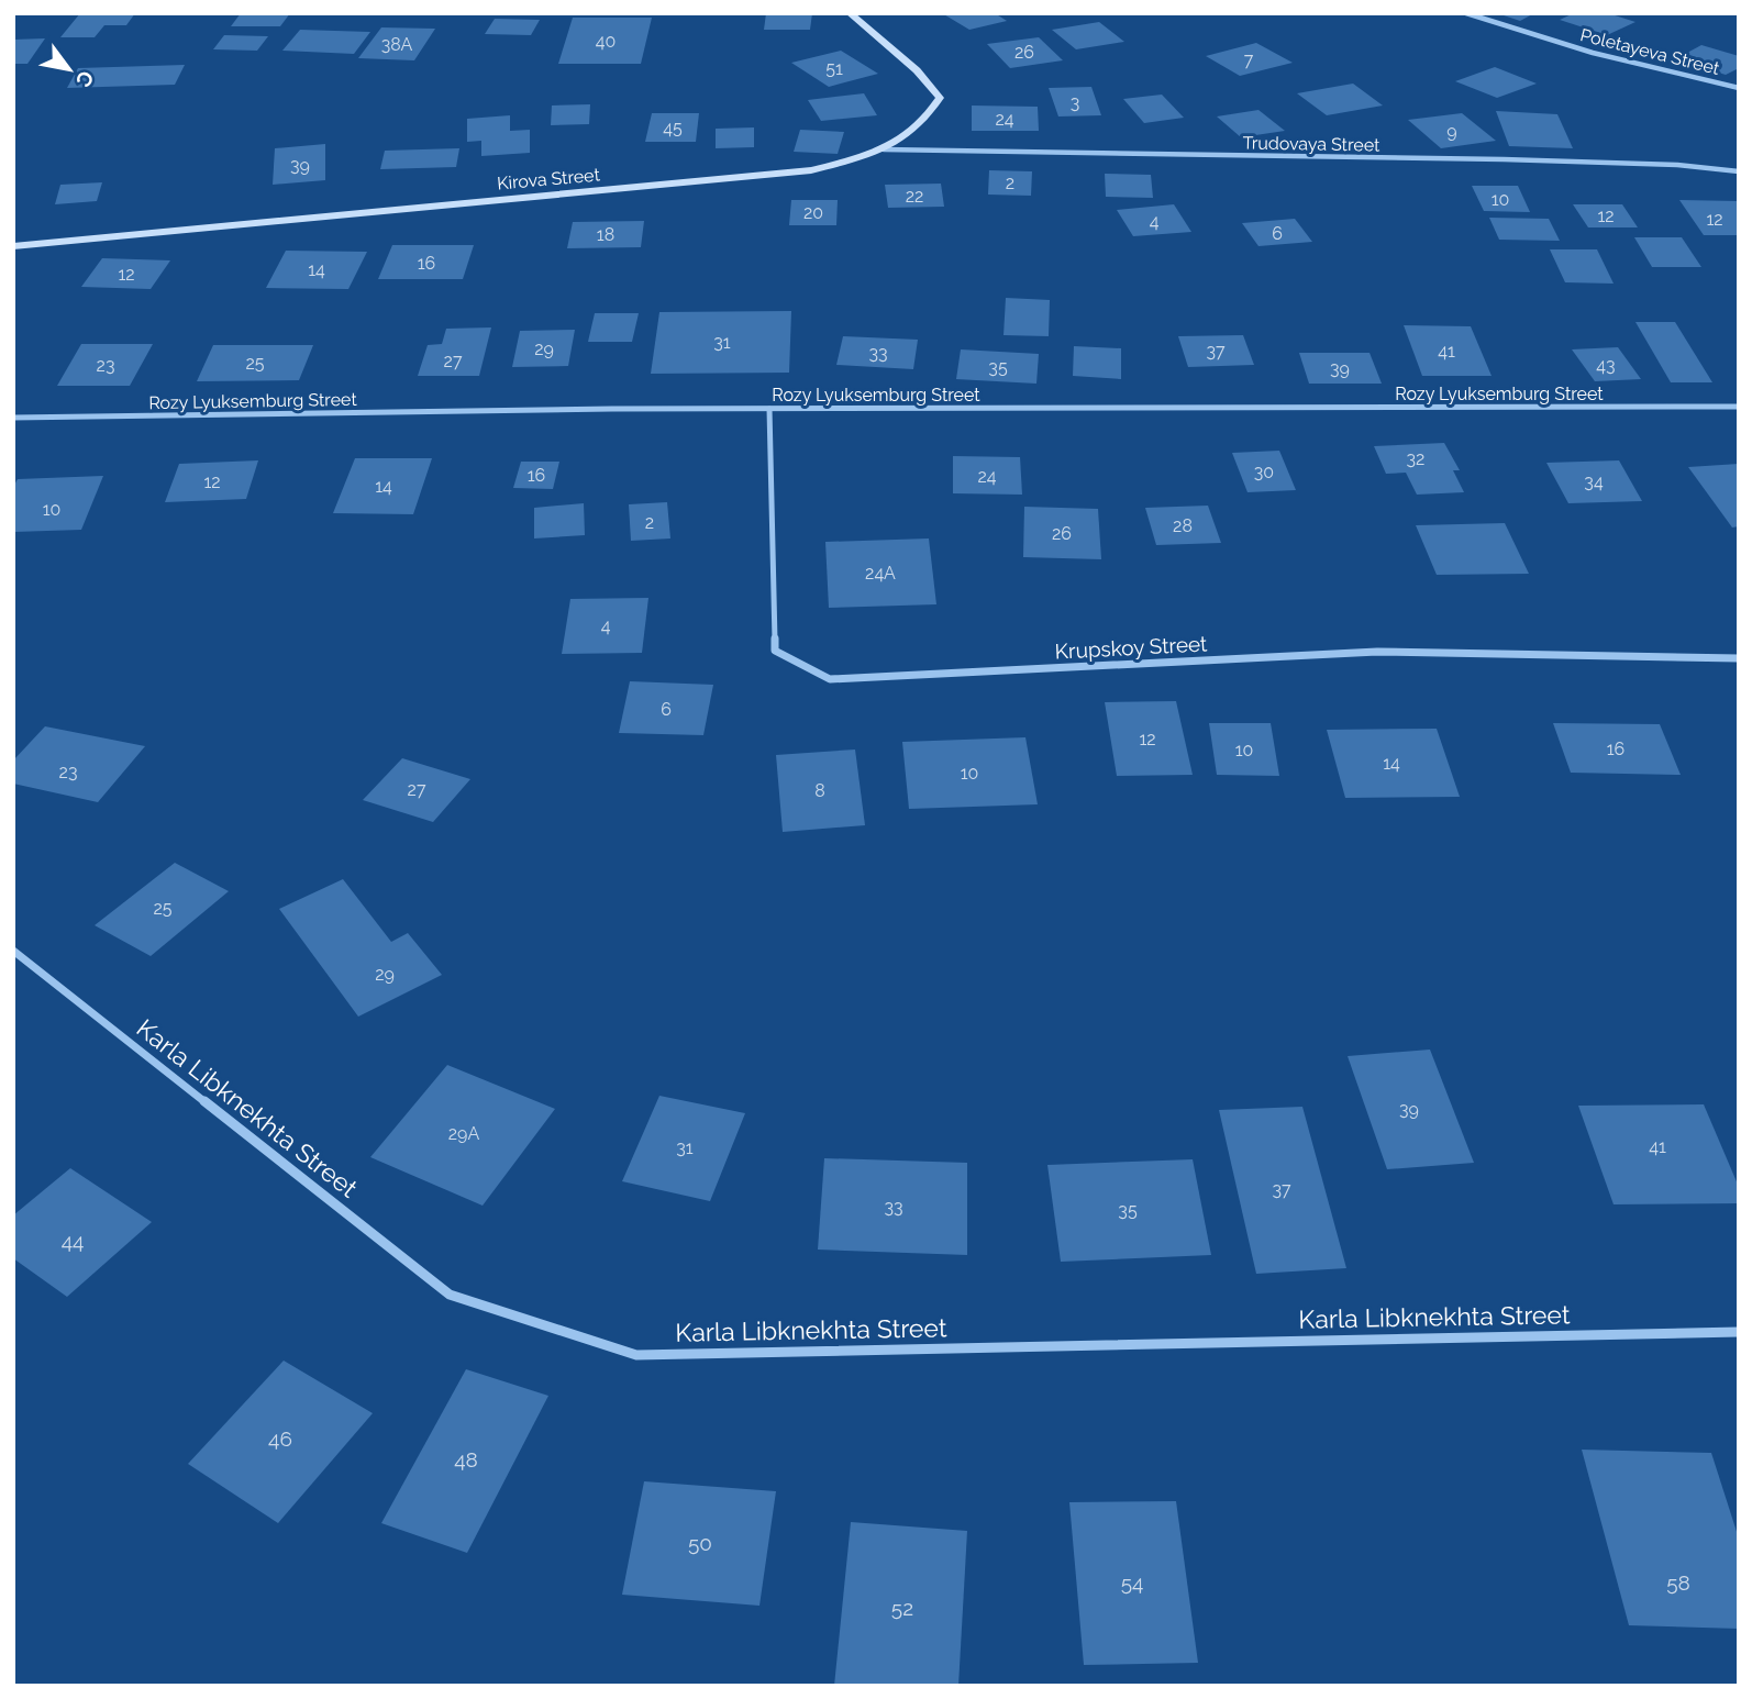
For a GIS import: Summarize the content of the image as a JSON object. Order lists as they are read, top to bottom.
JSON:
{
  "streets": {
    "main road": ["Kirova Street"],
    "street": [
      "Poletayeva Street",
      "Trudovaya Street",
      "Rozy Lyuksemburg Street",
      "Krupskoy Street",
      "Karla Libknekhta Street"
    ]
  },
  "crossings": [
    ["Trudovaya Street", "Kirova Street"],
    ["Rozy Lyuksemburg Street", "Krupskoy Street"]
  ],
  "house_numbers": [
    "40",
    "38А",
    "26",
    "7",
    "51",
    "3",
    "24",
    "45",
    "9",
    "39",
    "2",
    "22",
    "10",
    "20",
    "12",
    "12",
    "4",
    "6",
    "18",
    "16",
    "14",
    "12",
    "31",
    "29",
    "37",
    "41",
    "33",
    "27",
    "25",
    "23",
    "43",
    "35",
    "39",
    "32",
    "30",
    "16",
    "24",
    "12",
    "34",
    "14",
    "10",
    "2",
    "28",
    "26",
    "24А",
    "4",
    "6",
    "12",
    "16",
    "10",
    "14",
    "23",
    "10",
    "27",
    "8",
    "25",
    "29",
    "39",
    "29А",
    "41",
    "31",
    "37",
    "33",
    "35",
    "44",
    "46",
    "48",
    "50",
    "54",
    "58",
    "52"
  ],
  "north": "bottom right"
}
